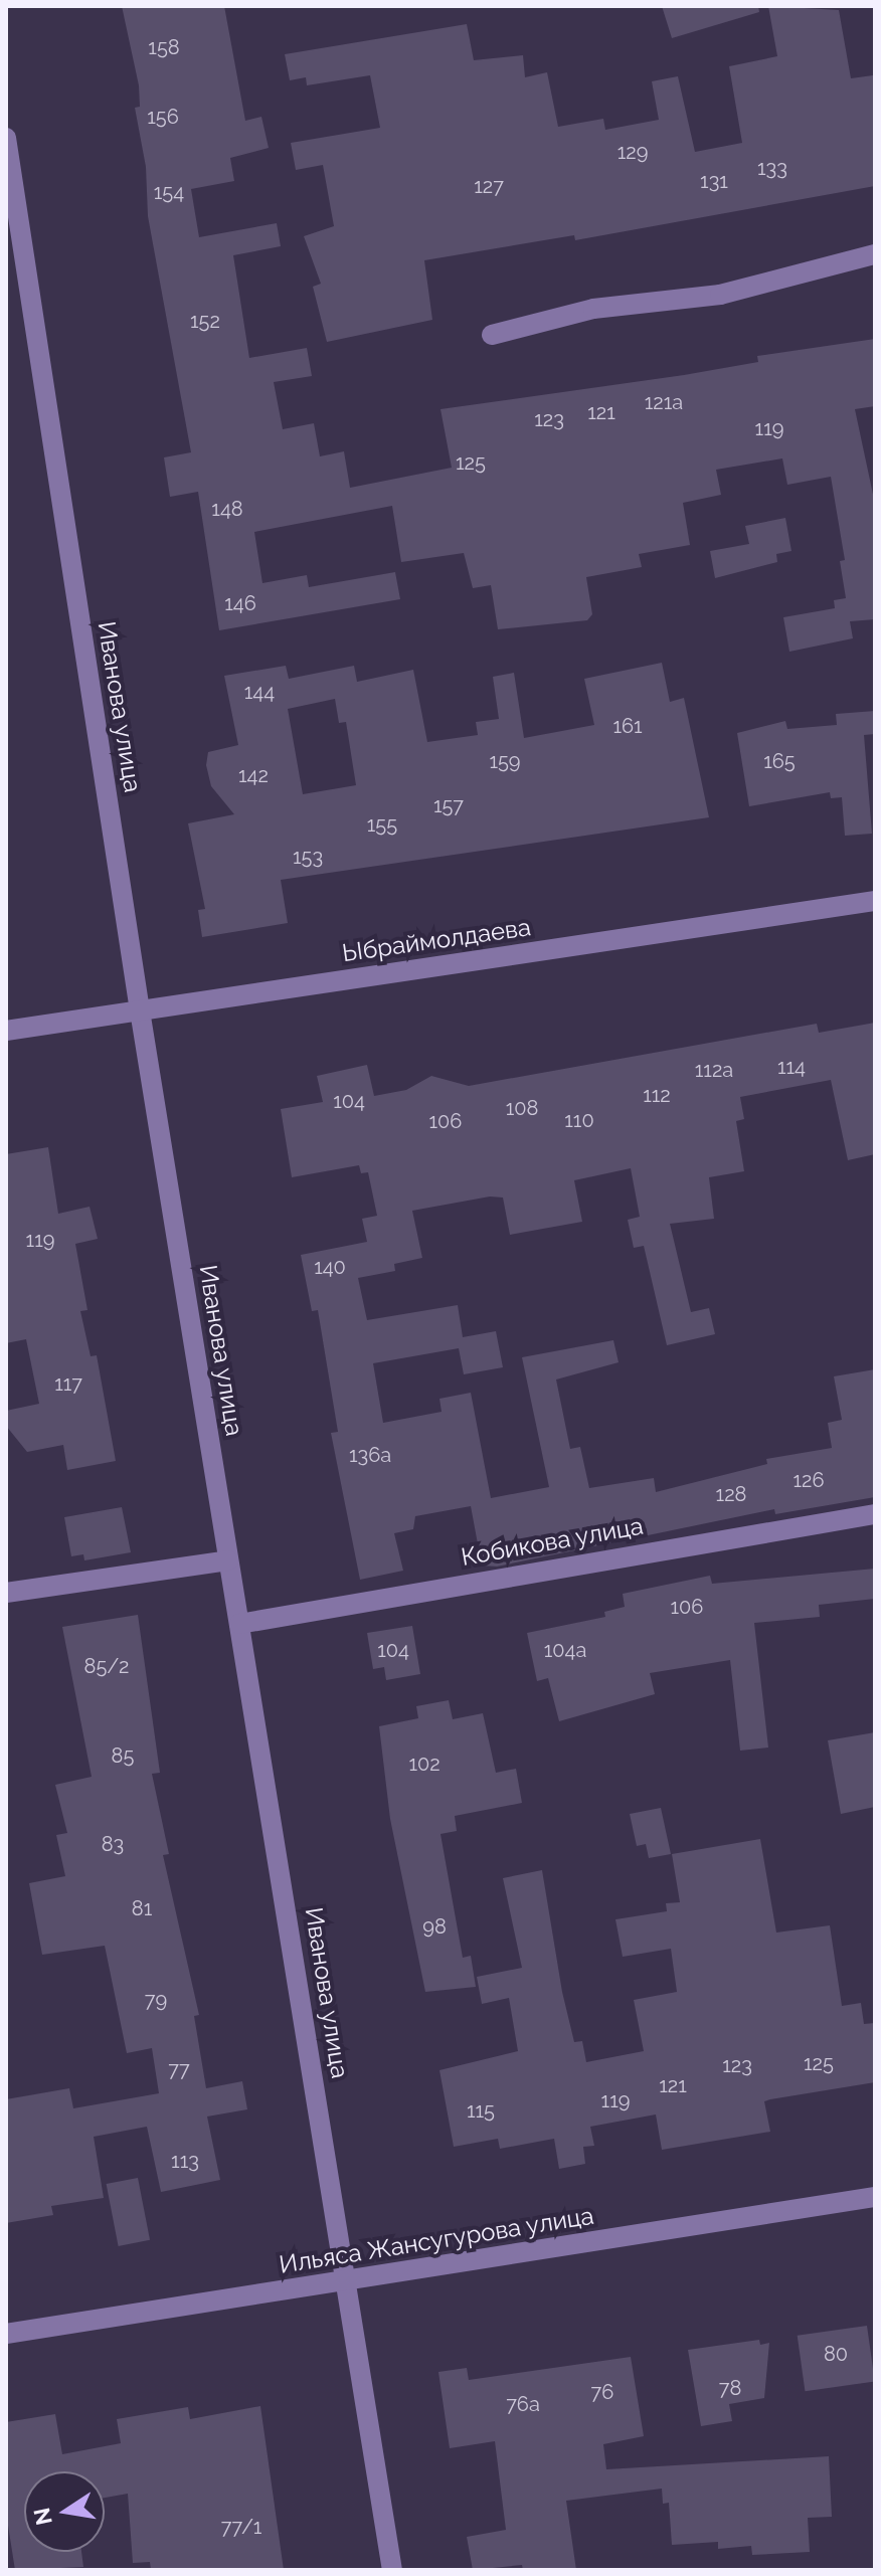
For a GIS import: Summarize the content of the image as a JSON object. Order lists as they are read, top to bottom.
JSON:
{
  "streets": {
    "street": [
      "Иванова улица",
      "Ыбраймолдаева",
      "Кобикова улица",
      "Ильяса Жансугурова улица"
    ]
  },
  "crossings": [
    ["Иванова улица", "Ыбраймолдаева"],
    ["Иванова улица", "Кобикова улица"],
    ["Иванова улица", "Ильяса Жансугурова улица"]
  ],
  "house_numbers": [
    "158",
    "156",
    "129",
    "133",
    "131",
    "127",
    "154",
    "152",
    "121а",
    "121",
    "123",
    "119",
    "125",
    "148",
    "146",
    "144",
    "161",
    "159",
    "165",
    "142",
    "157",
    "155",
    "153",
    "114",
    "112а",
    "112",
    "104",
    "108",
    "110",
    "106",
    "119",
    "140",
    "117",
    "136а",
    "126",
    "128",
    "106",
    "104",
    "104а",
    "85/2",
    "85",
    "102",
    "83",
    "81",
    "98",
    "79",
    "125",
    "123",
    "77",
    "121",
    "119",
    "115",
    "113",
    "80",
    "78",
    "76",
    "76а",
    "77/1"
  ],
  "north": "left"
}
